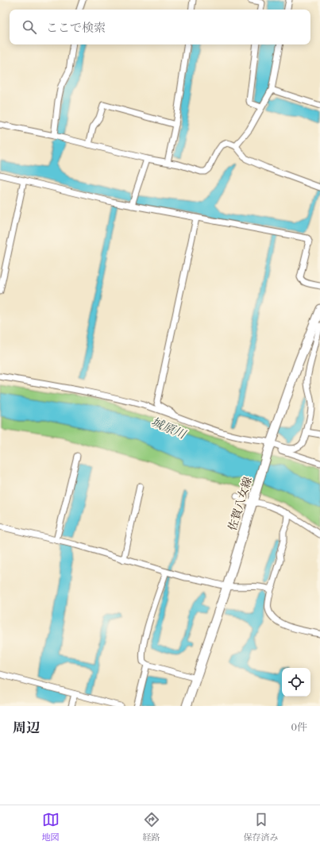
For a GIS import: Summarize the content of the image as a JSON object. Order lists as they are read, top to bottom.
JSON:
{
  "streets": {
    "main road": ["佐賀八女線"]
  },
  "water": ["城原川"],
  "page": {
    "search": "ここで検索",
    "heading": ["周辺", "0件"],
    "nav": ["地図", "経路", "保存済み"]
  }
}
